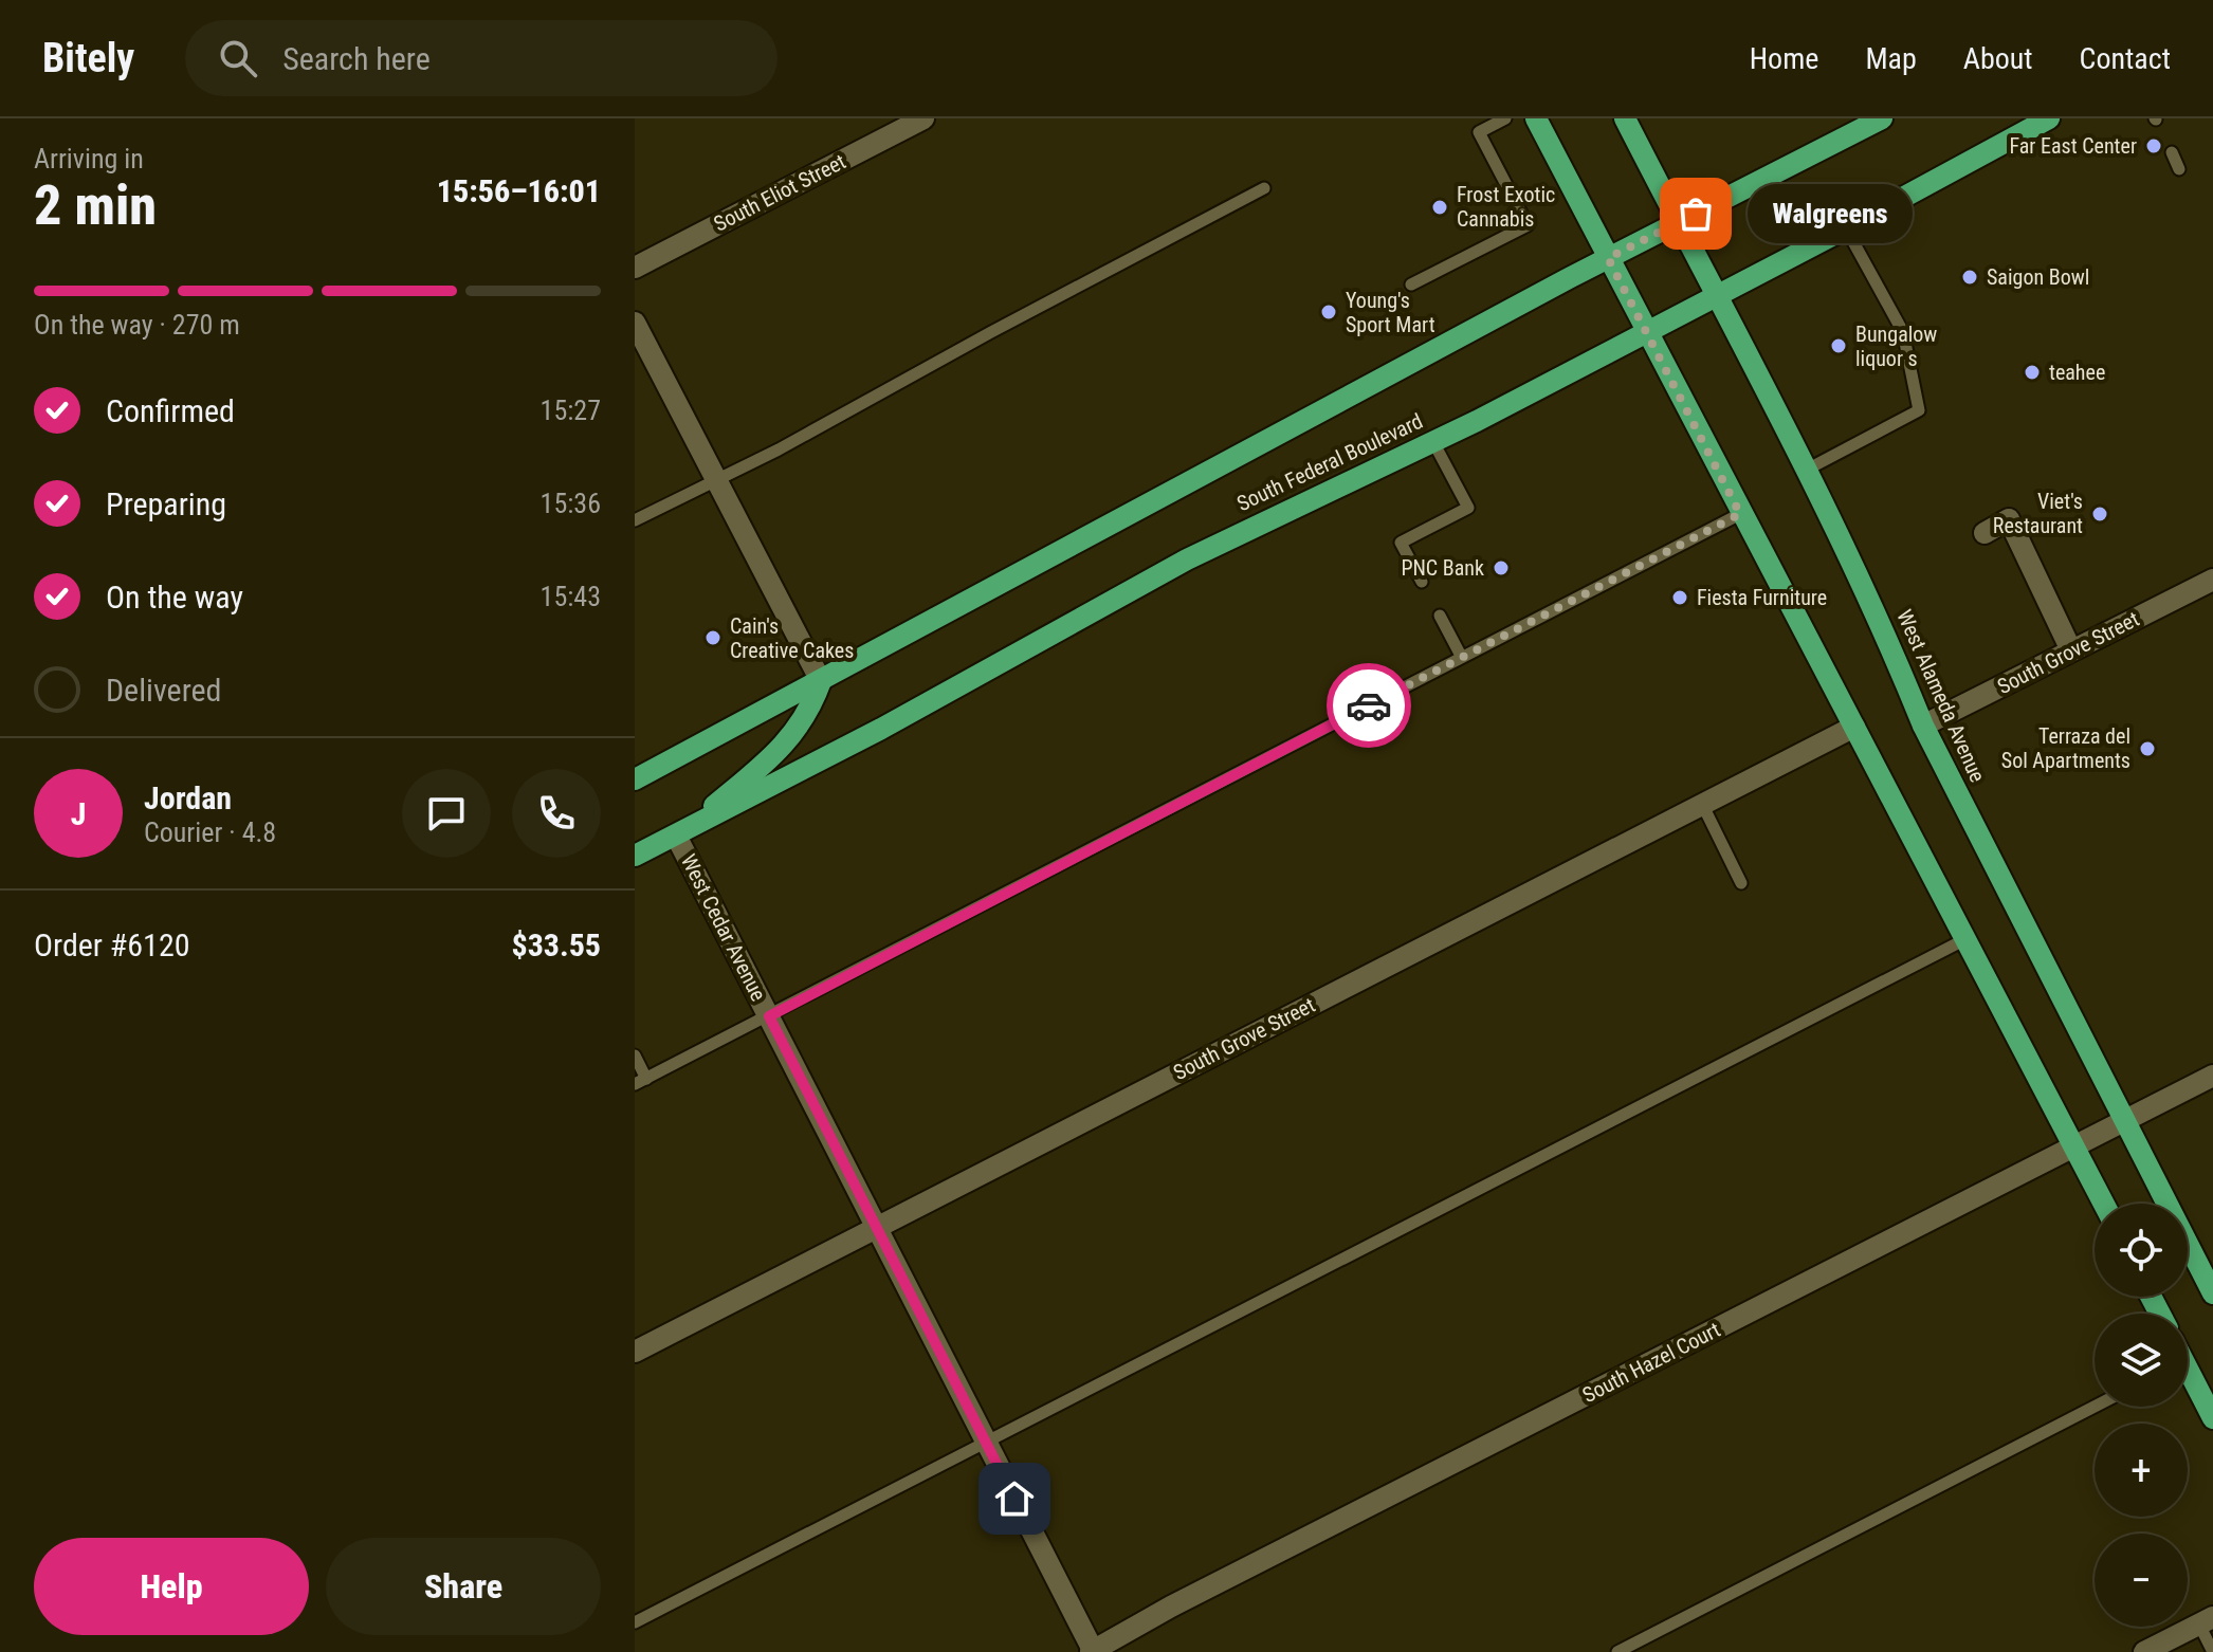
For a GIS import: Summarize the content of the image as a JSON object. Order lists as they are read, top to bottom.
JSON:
{
  "streets": {
    "main road": ["South Federal Boulevard", "West Alameda Avenue"],
    "street": [
      "South Eliot Street",
      "South Grove Street",
      "West Cedar Avenue",
      "South Hazel Court"
    ]
  },
  "crossings": [
    ["South Federal Boulevard", "West Alameda Avenue"],
    ["South Federal Boulevard", "West Cedar Avenue"],
    ["South Grove Street", "West Alameda Avenue"],
    ["South Grove Street", "West Cedar Avenue"],
    ["West Alameda Avenue", "South Hazel Court"],
    ["West Cedar Avenue", "South Hazel Court"]
  ],
  "places": [
    "Far East Center",
    "Frost Exotic Cannabis",
    "Walgreens",
    "Saigon Bowl",
    "Young's Sport Mart",
    "Bungalow liquor s",
    "teahee",
    "Viet's Restaurant",
    "PNC Bank",
    "Fiesta Furniture",
    "Cain's Creative Cakes",
    "Terraza del Sol Apartments"
  ],
  "page": {
    "header": "Bitely",
    "search": "Search here",
    "nav": [
      "Home",
      "Map",
      "About",
      "Contact"
    ],
    "heading": ["2 min", "Arriving in", "15:56–16:01"],
    "panel": [
      "Jordan",
      "Courier · 4.8",
      "Order #6120",
      "$33.55"
    ],
    "bubble": "Walgreens",
    "bar": "On the way · 270 m",
    "list": [
      ["Confirmed", "15:27"],
      ["Preparing", "15:36"],
      ["On the way", "15:43"],
      "Delivered"
    ],
    "round": "J",
    "map_buttons": ["+", "−"],
    "buttons": ["Help", "Share"]
  }
}
